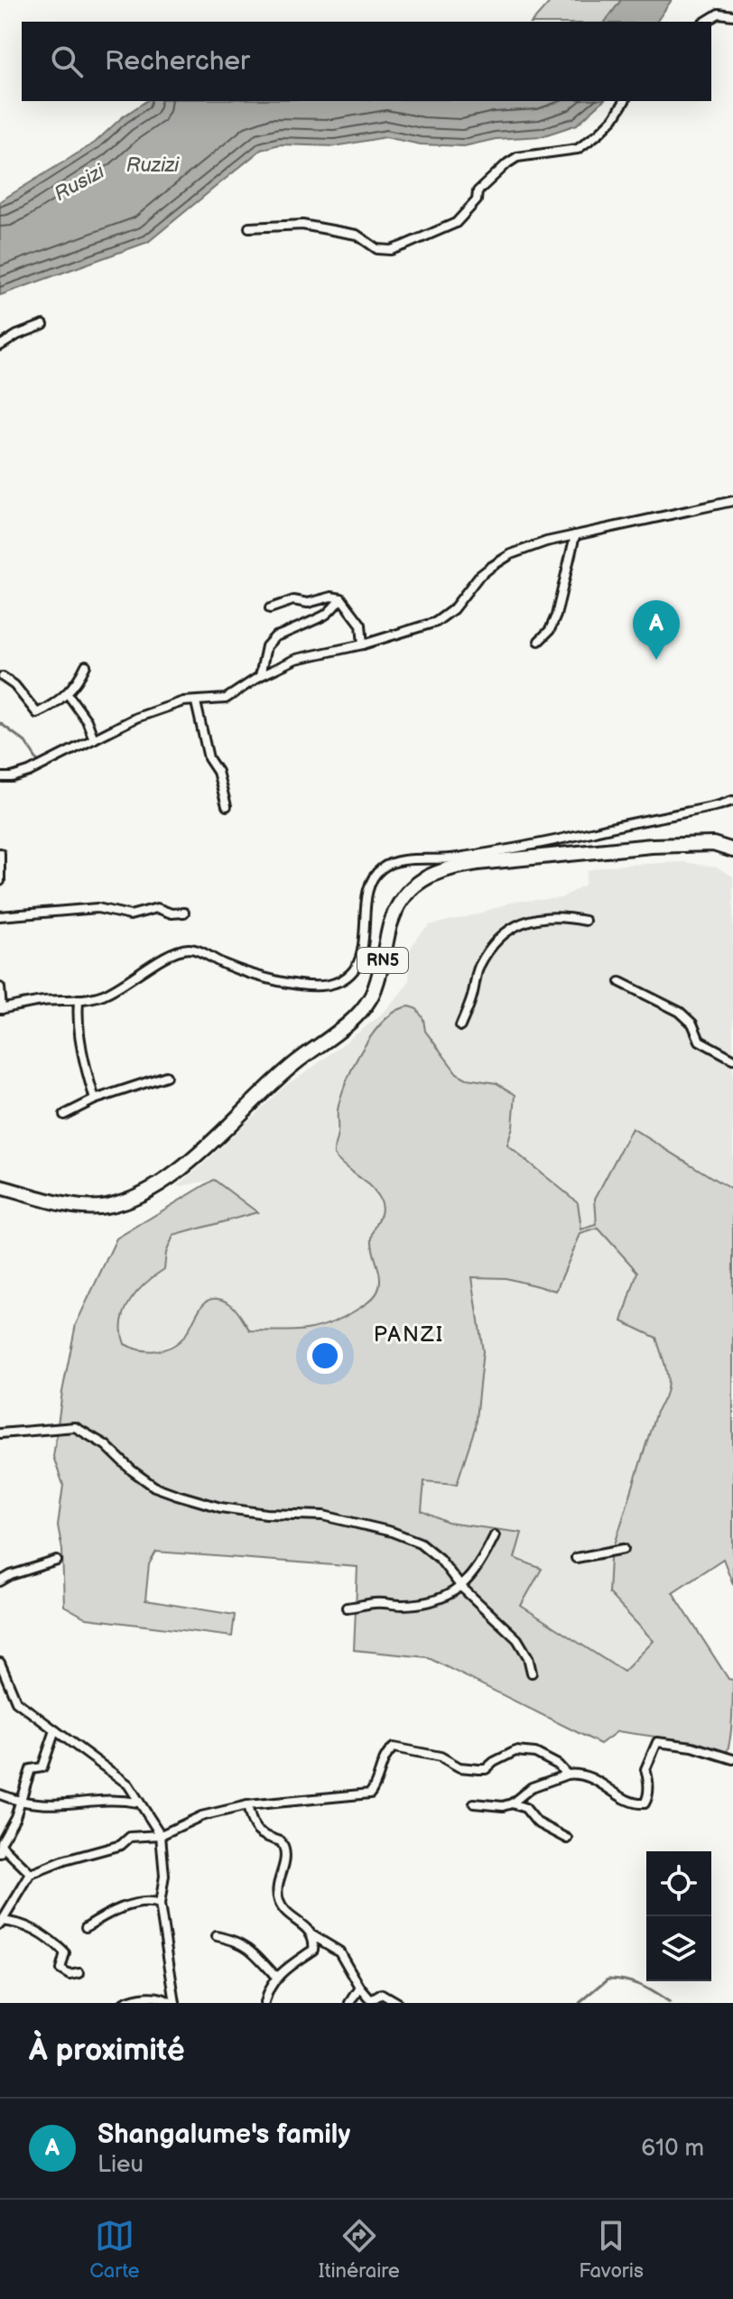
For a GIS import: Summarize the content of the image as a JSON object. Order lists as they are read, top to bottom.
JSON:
{
  "streets": {
    "highway": ["RN5"]
  },
  "districts": ["PANZI"],
  "water": ["Ruzizi", "Rusizi"],
  "page": {
    "search": "Rechercher",
    "pins": "A",
    "heading": "À proximité",
    "list": [
      {
        "mark": "A",
        "name": "Shangalume's family",
        "note": "Lieu",
        "value": "610 m"
      }
    ],
    "nav": ["Carte", "Itinéraire", "Favoris"]
  }
}
